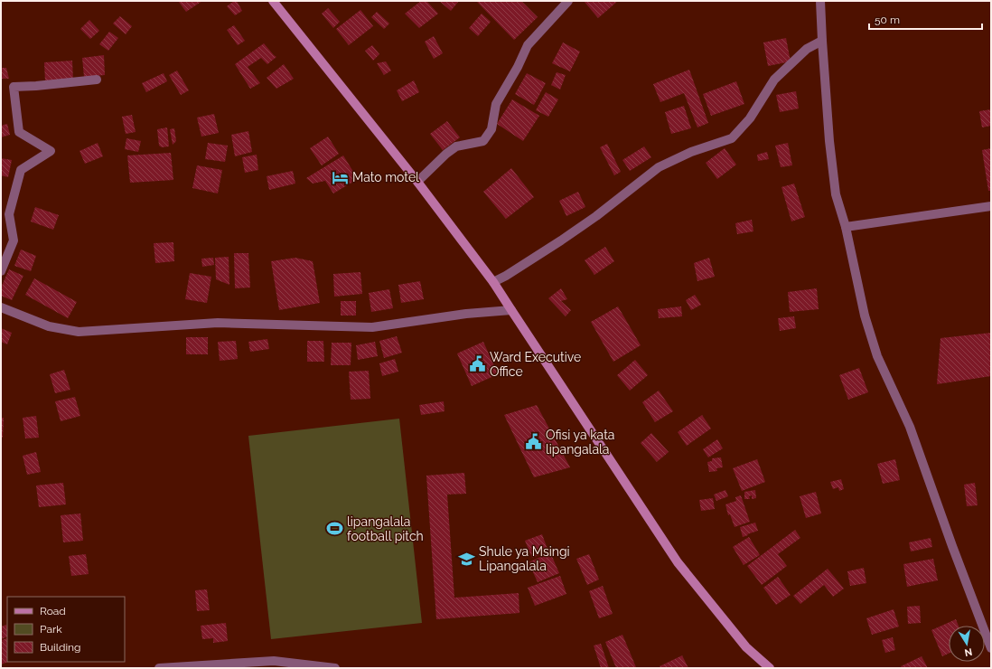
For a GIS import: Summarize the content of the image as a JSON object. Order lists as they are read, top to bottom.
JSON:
{
  "places": {
    "hotel": ["Mato motel"],
    "public building": ["Ward Executive Office", "Ofisi ya kata lipangalala"],
    "sports": ["lipangalala football pitch"],
    "school or university": ["Shule ya Msingi Lipangalala"]
  },
  "legend": ["Road", "Park", "Building"],
  "scale_bar": "50 m",
  "north": "bottom"
}
